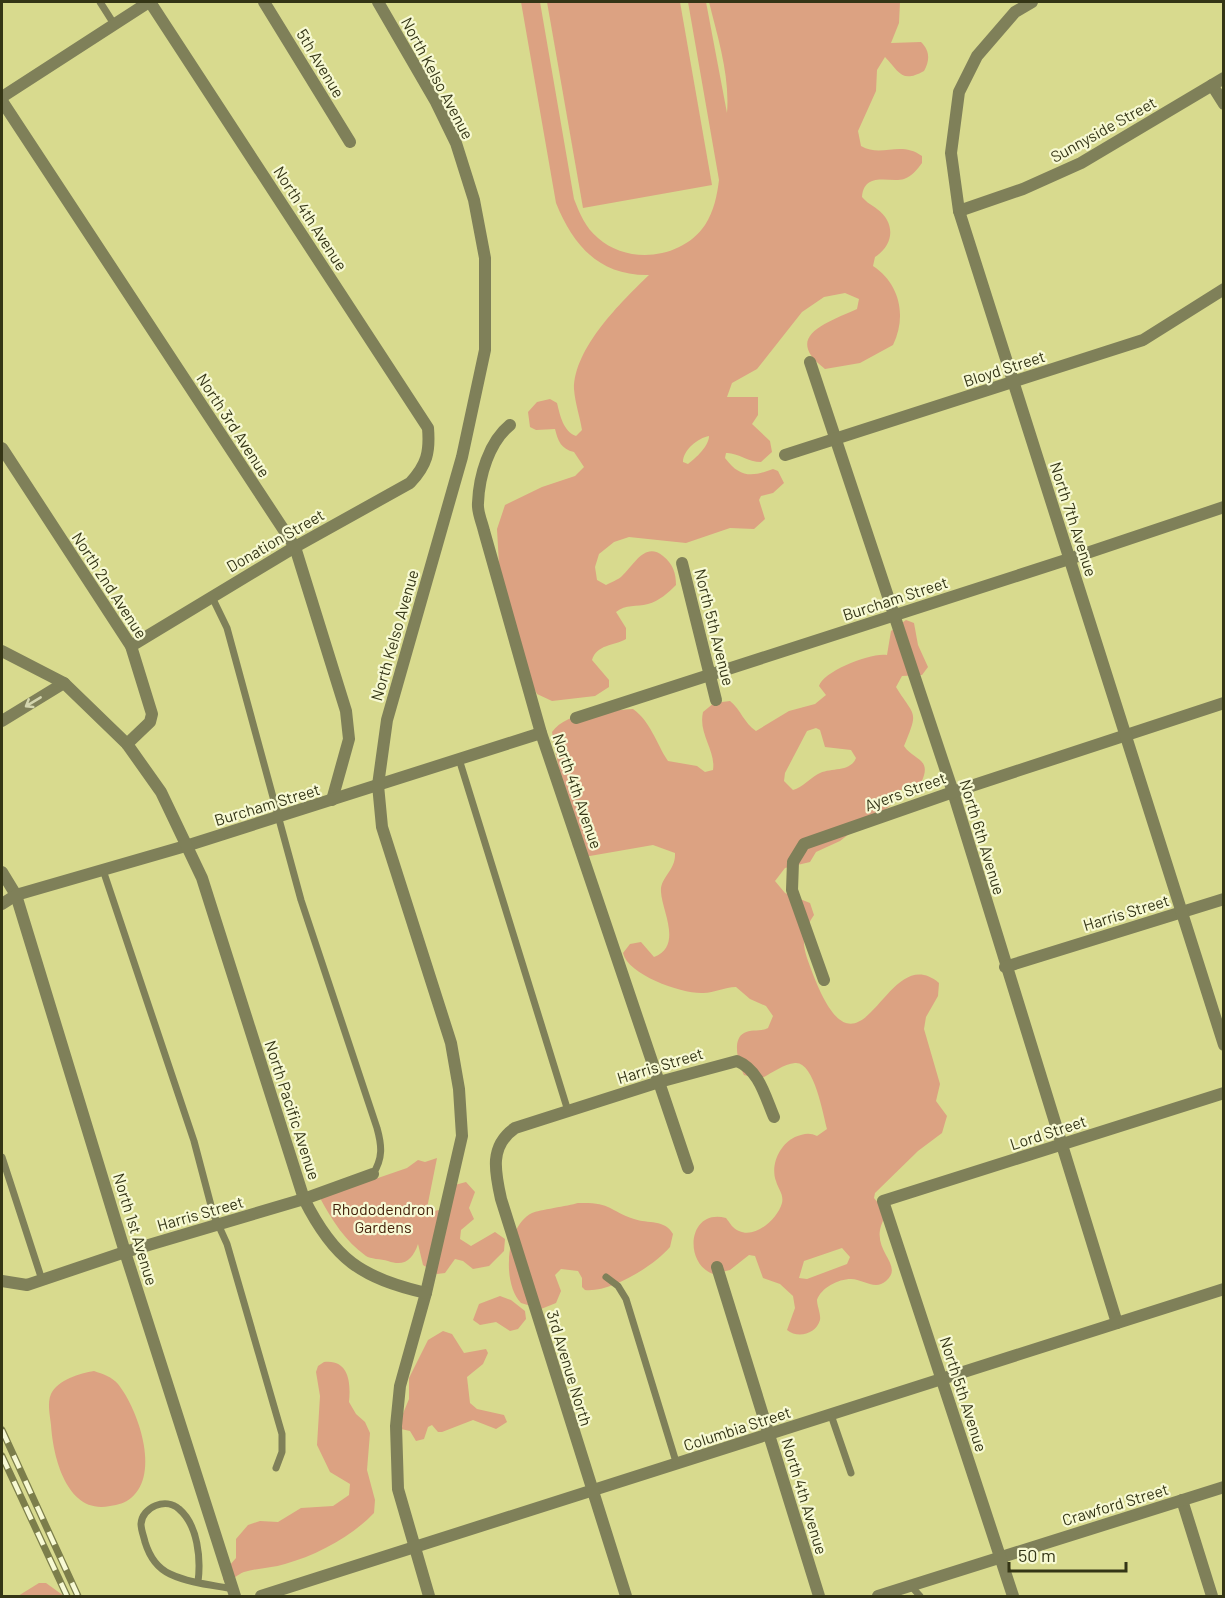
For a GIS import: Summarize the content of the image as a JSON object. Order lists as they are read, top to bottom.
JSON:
{
  "streets": {
    "street": [
      "5th Avenue",
      "North Kelso Avenue",
      "Sunnyside Street",
      "North 4th Avenue",
      "Bloyd Street",
      "North 3rd Avenue",
      "North 7th Avenue",
      "Donation Street",
      "North 2nd Avenue",
      "Burcham Street",
      "North 5th Avenue",
      "Ayers Street",
      "North 6th Avenue",
      "Harris Street",
      "North Pacific Avenue",
      "Lord Street",
      "North 1st Avenue",
      "3rd Avenue North",
      "Columbia Street",
      "Crawford Street"
    ]
  },
  "crossings": [
    ["North Kelso Avenue", "Burcham Street"],
    ["North Kelso Avenue", "North Pacific Avenue"],
    ["Sunnyside Street", "North 7th Avenue"],
    ["North 4th Avenue", "Donation Street"],
    ["North 4th Avenue", "Burcham Street"],
    ["North 4th Avenue", "Harris Street"],
    ["North 4th Avenue", "Columbia Street"],
    ["Bloyd Street", "North 7th Avenue"],
    ["Bloyd Street", "North 6th Avenue"],
    ["North 3rd Avenue", "Donation Street"],
    ["North 3rd Avenue", "Burcham Street"],
    ["North 7th Avenue", "Burcham Street"],
    ["North 7th Avenue", "Ayers Street"],
    ["North 7th Avenue", "Harris Street"],
    ["Donation Street", "North 2nd Avenue"],
    ["North 2nd Avenue", "North Pacific Avenue"],
    ["Burcham Street", "North 5th Avenue"],
    ["Burcham Street", "North 6th Avenue"],
    ["Burcham Street", "North Pacific Avenue"],
    ["Burcham Street", "North 1st Avenue"],
    ["North 5th Avenue", "Lord Street"],
    ["North 5th Avenue", "Columbia Street"],
    ["North 5th Avenue", "Crawford Street"],
    ["Ayers Street", "North 6th Avenue"],
    ["North 6th Avenue", "Harris Street"],
    ["North 6th Avenue", "Lord Street"],
    ["North 6th Avenue", "Columbia Street"],
    ["Harris Street", "North Pacific Avenue"],
    ["Harris Street", "North 1st Avenue"],
    ["Harris Street", "3rd Avenue North"],
    ["3rd Avenue North", "Columbia Street"]
  ],
  "parks": ["Rhododendron Gardens"],
  "scale_bar": "50 m"
}
